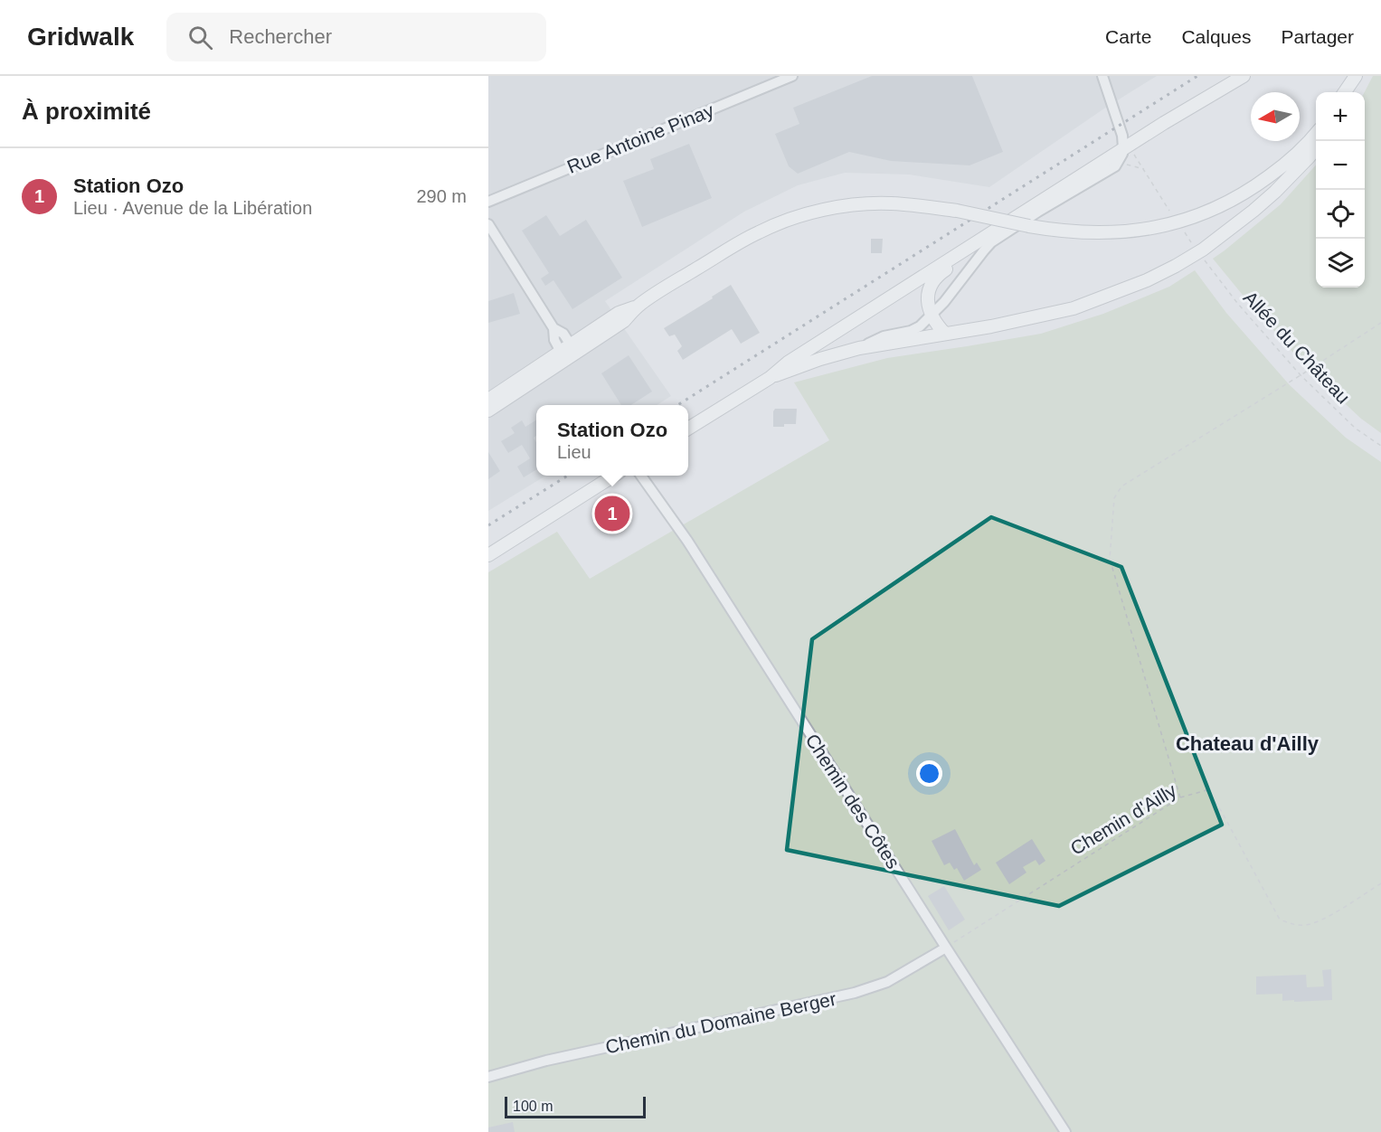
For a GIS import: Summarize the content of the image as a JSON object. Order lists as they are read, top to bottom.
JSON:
{
  "streets": {
    "street": ["Rue Antoine Pinay", "Chemin des Côtes", "Chemin du Domaine Berger"],
    "path": ["Allée du Château", "Chemin d'Ailly"]
  },
  "crossings": [
    ["Chemin des Côtes", "Chemin d'Ailly"],
    ["Chemin des Côtes", "Chemin du Domaine Berger"],
    ["Chemin d'Ailly", "Chemin du Domaine Berger"]
  ],
  "districts": ["Chateau d'Ailly"],
  "scale_bar": "100 m",
  "north": "left",
  "page": {
    "header": "Gridwalk",
    "search": "Rechercher",
    "nav": ["Carte", "Calques", "Partager"],
    "heading": "À proximité",
    "map_buttons": ["+", "−"],
    "list": [
      {
        "mark": "1",
        "name": "Station Ozo",
        "note": "Lieu · Avenue de la Libération",
        "value": "290 m"
      }
    ],
    "popup": ["Station Ozo", "Lieu"],
    "pins": "1",
    "scale": "100 m"
  }
}
